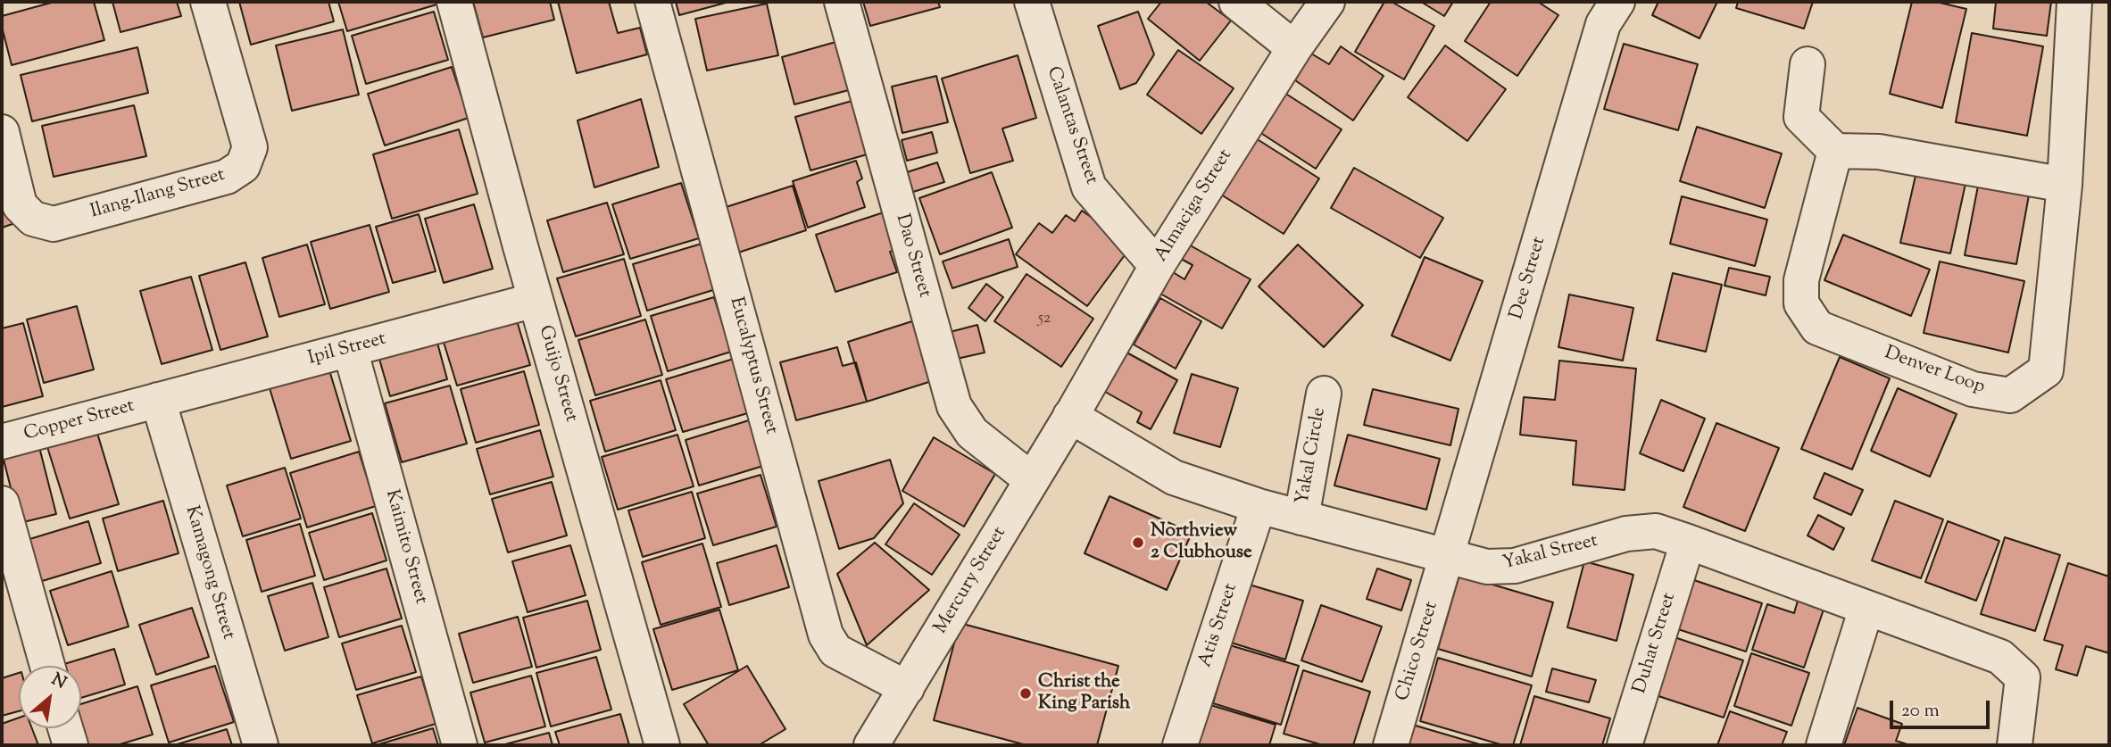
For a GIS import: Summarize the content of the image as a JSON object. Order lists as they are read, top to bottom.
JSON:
{
  "streets": {
    "street": [
      "Calantas Street",
      "Ilang-Ilang Street",
      "Almaciga Street",
      "Dao Street",
      "Dee Street",
      "Ipil Street",
      "Eucalyptus Street",
      "Denver Loop",
      "Guijo Street",
      "Copper Street",
      "Yakal Circle",
      "Kaimito Street",
      "Yakal Street",
      "Kamagong Street",
      "Mercury Street",
      "Atis Street",
      "Duhat Street",
      "Chico Street"
    ]
  },
  "crossings": [
    ["Calantas Street", "Almaciga Street"],
    ["Almaciga Street", "Yakal Street"],
    ["Almaciga Street", "Mercury Street"],
    ["Dao Street", "Mercury Street"],
    ["Dee Street", "Yakal Street"],
    ["Dee Street", "Chico Street"],
    ["Ipil Street", "Guijo Street"],
    ["Ipil Street", "Copper Street"],
    ["Ipil Street", "Kaimito Street"],
    ["Ipil Street", "Kamagong Street"],
    ["Eucalyptus Street", "Mercury Street"],
    ["Copper Street", "Kamagong Street"],
    ["Yakal Circle", "Yakal Street"],
    ["Yakal Street", "Mercury Street"],
    ["Yakal Street", "Atis Street"],
    ["Yakal Street", "Duhat Street"],
    ["Yakal Street", "Chico Street"]
  ],
  "places": ["Northview 2 Clubhouse", "Christ the King Parish"],
  "house_numbers": ["52"],
  "scale_bar": "20 m",
  "north": "top right"
}
